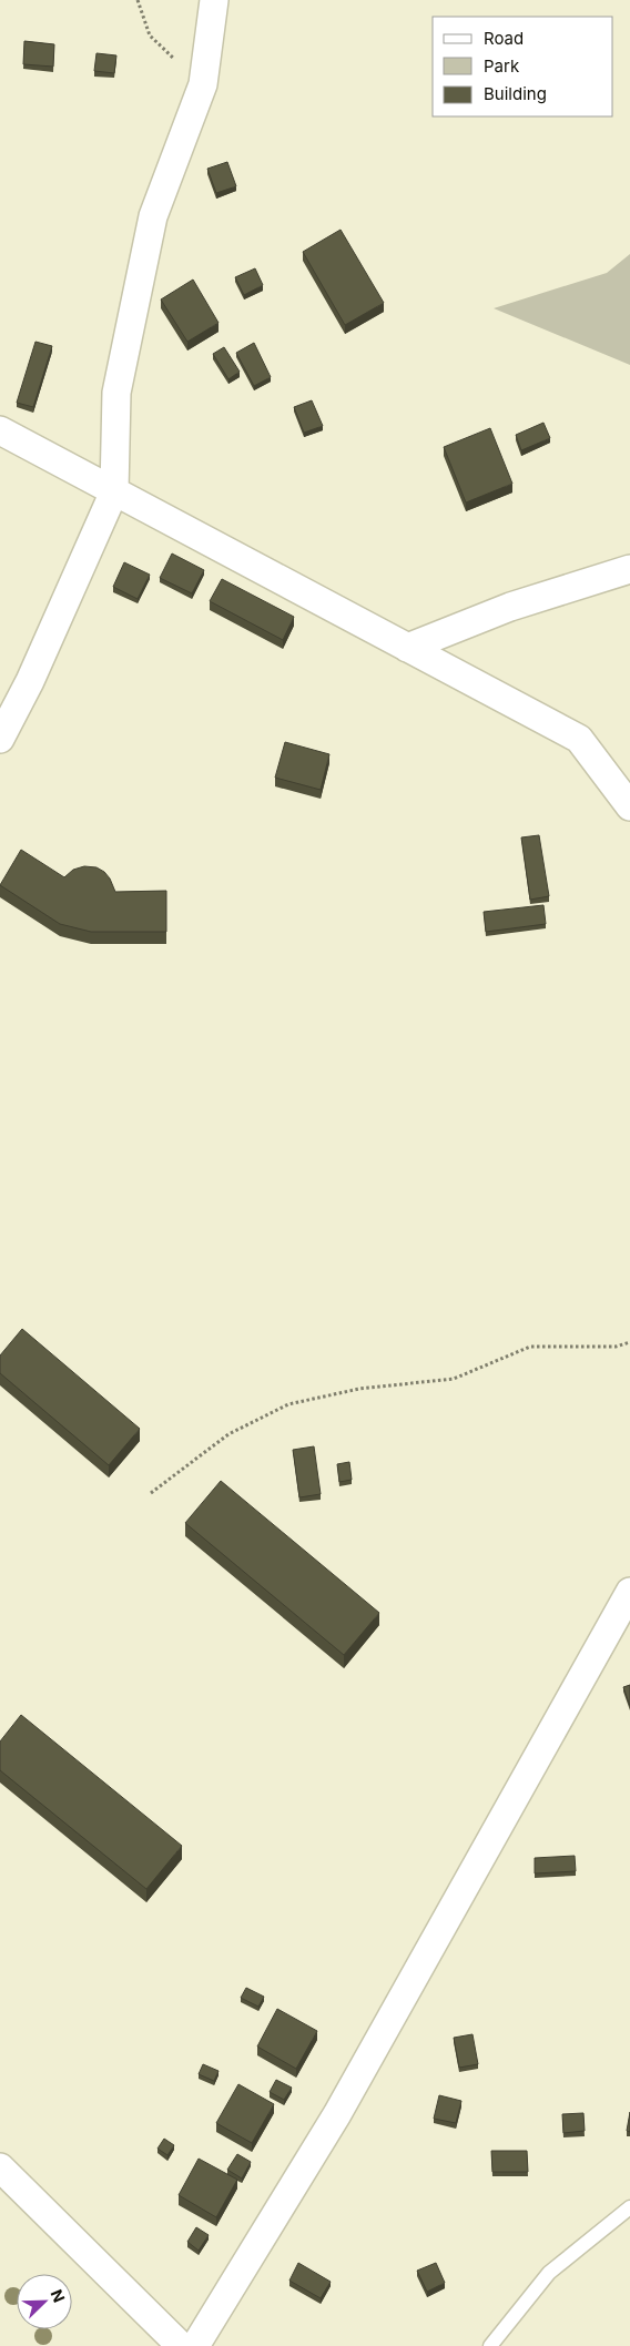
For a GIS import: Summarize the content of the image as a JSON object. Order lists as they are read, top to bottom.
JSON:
{
  "legend": ["Road", "Park", "Building"],
  "north": "top right"
}
